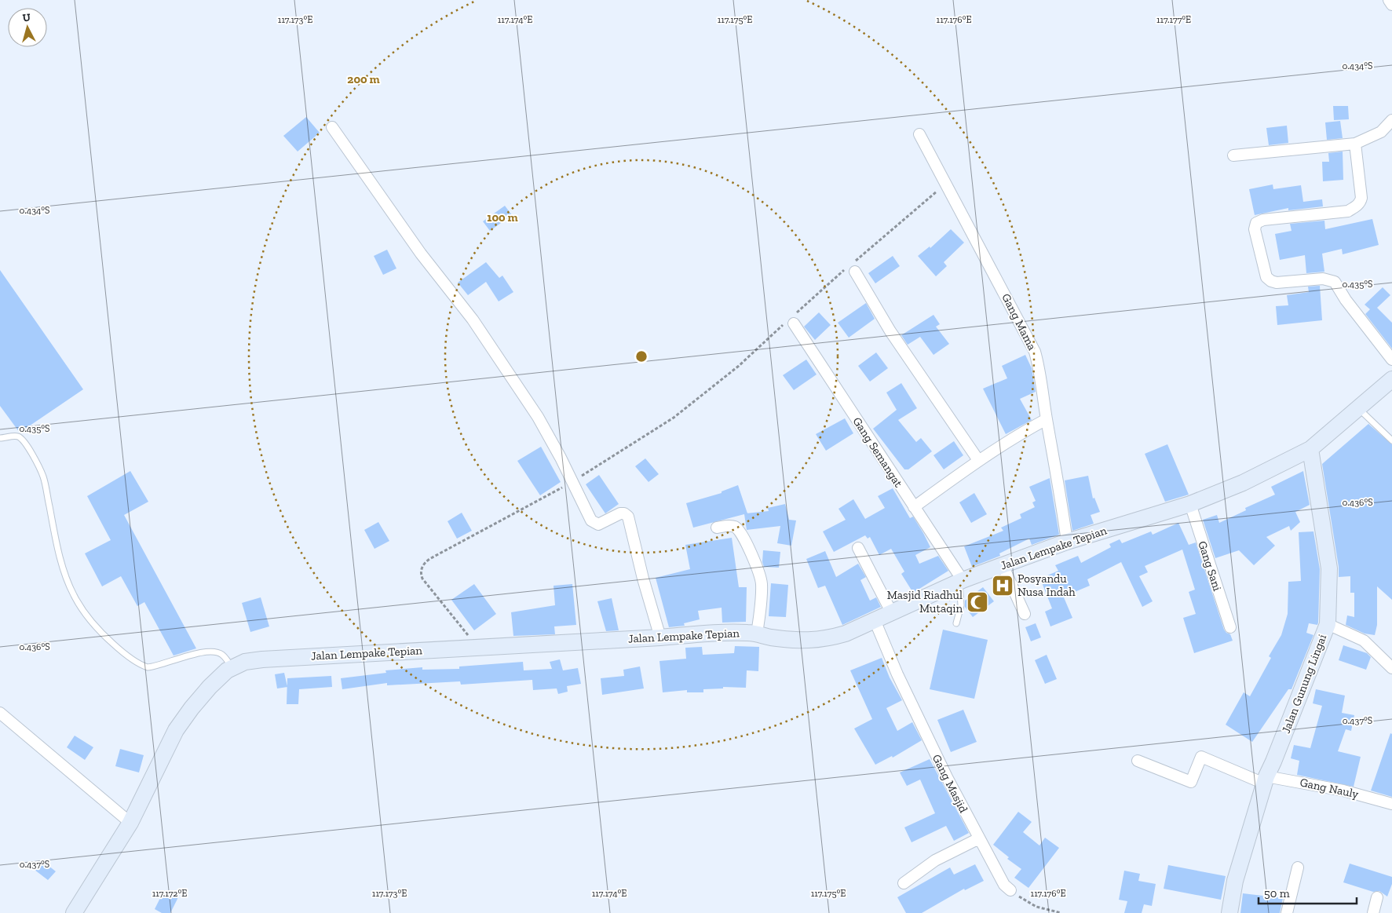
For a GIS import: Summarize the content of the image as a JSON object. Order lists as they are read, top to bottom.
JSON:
{
  "streets": {
    "street": [
      "Gang Mama",
      "Gang Semangat",
      "Jalan Lempake Tepian",
      "Gang Sani",
      "Jalan Gunung Lingai",
      "Gang Masjid",
      "Gang Nauly"
    ]
  },
  "crossings": [
    ["Gang Mama", "Jalan Lempake Tepian"],
    ["Gang Semangat", "Jalan Lempake Tepian"],
    ["Jalan Lempake Tepian", "Gang Sani"],
    ["Jalan Lempake Tepian", "Jalan Gunung Lingai"],
    ["Jalan Lempake Tepian", "Gang Masjid"],
    ["Jalan Gunung Lingai", "Gang Nauly"]
  ],
  "places": {
    "hospital": ["Posyandu Nusa Indah"],
    "mosque": ["Masjid Riadhul Mutaqin"]
  },
  "scale_bar": "50 m",
  "north": "top",
  "coordinates": [
    "117.173°E",
    "117.174°E",
    "117.175°E",
    "117.176°E",
    "117.177°E",
    "0.434°S",
    "0.435°S",
    "0.436°S",
    "0.437°S",
    "117.172°E"
  ],
  "rings": ["200 m", "100 m"]
}
